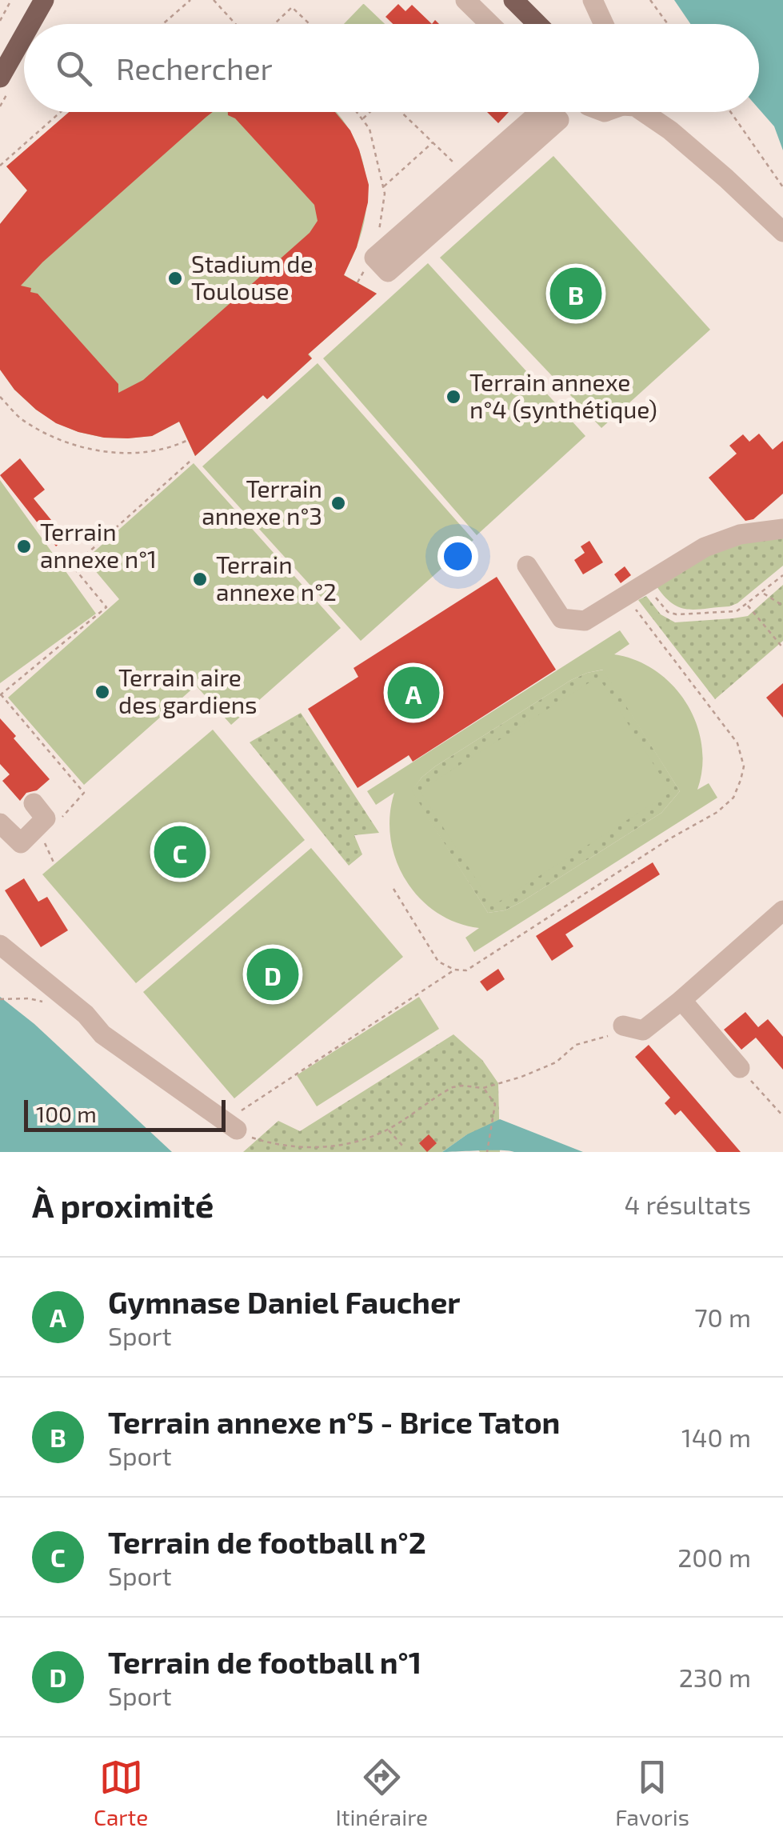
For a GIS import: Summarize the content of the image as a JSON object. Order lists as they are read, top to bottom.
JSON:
{
  "places": [
    "Stadium de Toulouse",
    "Terrain annexe n°4 (synthétique)",
    "Terrain annexe n°3",
    "Terrain annexe n°1",
    "Terrain annexe n°2",
    "Terrain aire des gardiens"
  ],
  "scale_bar": "100 m",
  "page": {
    "search": "Rechercher",
    "pins": [
      "B",
      "A",
      "C",
      "D"
    ],
    "scale": "100 m",
    "heading": ["À proximité", "4 résultats"],
    "list": [
      {
        "mark": "A",
        "name": "Gymnase Daniel Faucher",
        "note": "Sport",
        "value": "70 m"
      },
      {
        "mark": "B",
        "name": "Terrain annexe n°5 - Brice Taton",
        "note": "Sport",
        "value": "140 m"
      },
      {
        "mark": "C",
        "name": "Terrain de football n°2",
        "note": "Sport",
        "value": "200 m"
      },
      {
        "mark": "D",
        "name": "Terrain de football n°1",
        "note": "Sport",
        "value": "230 m"
      }
    ],
    "nav": ["Carte", "Itinéraire", "Favoris"]
  }
}
